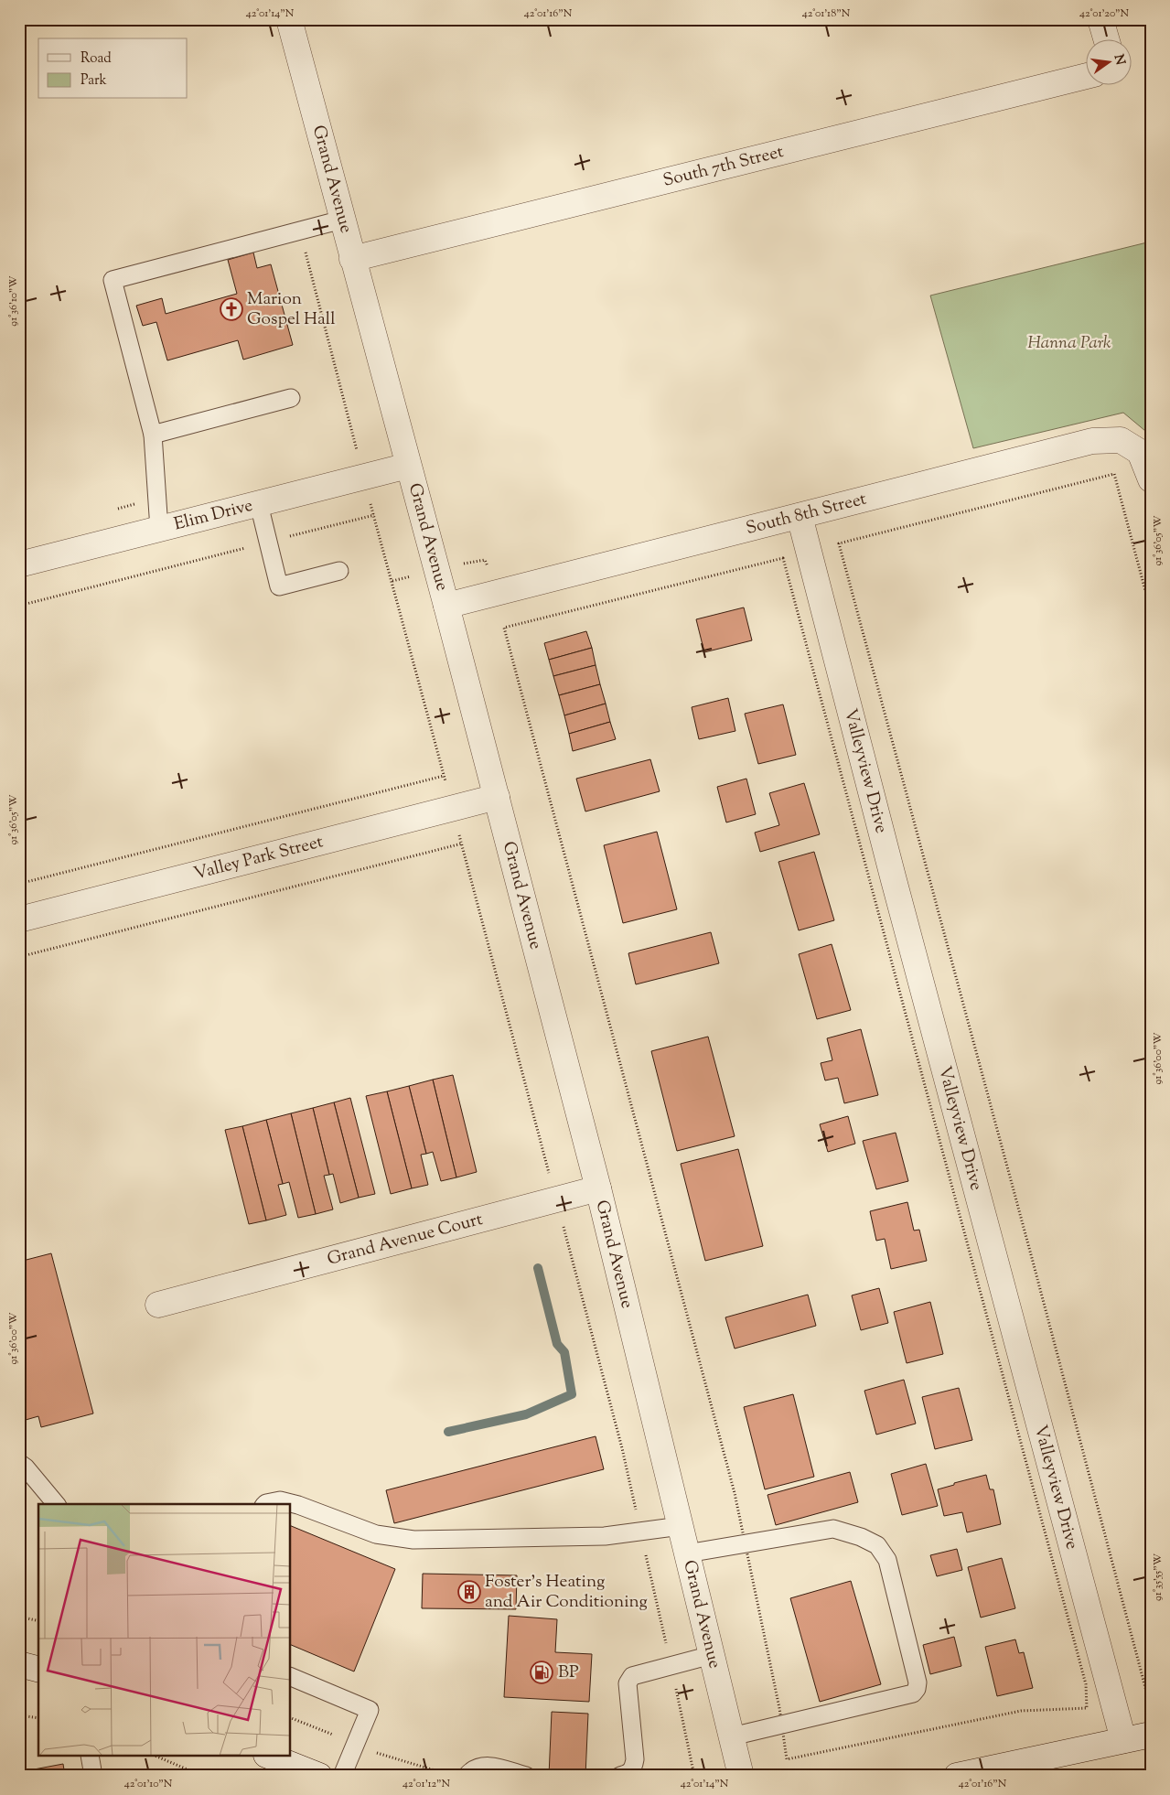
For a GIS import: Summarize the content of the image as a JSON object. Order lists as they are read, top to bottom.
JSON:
{
  "streets": {
    "street": [
      "South 7th Street",
      "Grand Avenue",
      "South 8th Street",
      "Elim Drive",
      "Valleyview Drive",
      "Valley Park Street",
      "Grand Avenue Court"
    ]
  },
  "crossings": [
    ["South 7th Street", "Grand Avenue"],
    ["Grand Avenue", "South 8th Street"],
    ["Grand Avenue", "Elim Drive"],
    ["Grand Avenue", "Valley Park Street"],
    ["Grand Avenue", "Grand Avenue Court"],
    ["South 8th Street", "Valleyview Drive"]
  ],
  "parks": ["Hanna Park"],
  "places": {
    "church": ["Marion Gospel Hall"],
    "building": ["Foster's Heating and Air Conditioning"],
    "fuel station": ["BP"]
  },
  "legend": ["Road", "Park"],
  "north": "right",
  "coordinates": [
    "42°01'14\"N",
    "42°01'16\"N",
    "42°01'18\"N",
    "42°01'20\"N",
    "91°36'10\"W",
    "91°36'05\"W",
    "91°36'00\"W",
    "91°35'55\"W",
    "42°01'10\"N",
    "42°01'12\"N"
  ]
}
